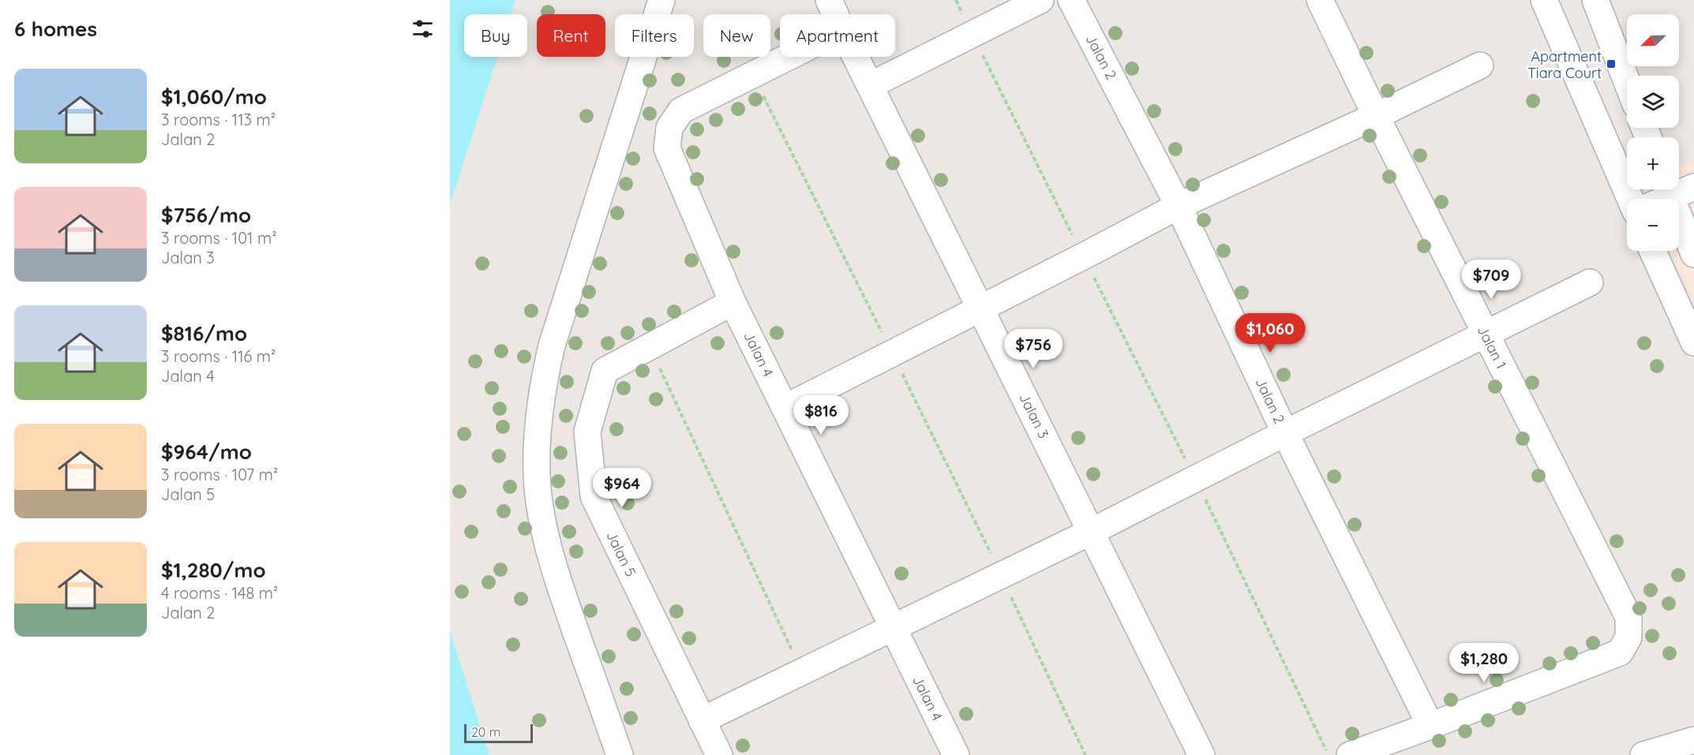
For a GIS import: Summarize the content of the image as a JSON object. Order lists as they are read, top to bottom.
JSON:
{
  "streets": {
    "street": [
      "Jalan 2",
      "Jalan 1",
      "Jalan 4",
      "Jalan 3",
      "Jalan 5"
    ]
  },
  "crossings": [
    ["Jalan 2", "Jalan 1"],
    ["Jalan 4", "Jalan 5"]
  ],
  "places": {
    "transit": ["Apartment Tiara Court"]
  },
  "scale_bar": "20 m",
  "north": "bottom left",
  "page": {
    "heading": "6 homes",
    "map_buttons": ["+", "−"],
    "chip": [
      "Buy",
      "Rent",
      "Filters",
      "New",
      "Apartment"
    ],
    "list": [
      {
        "name": "$1,060/mo",
        "note": "3 rooms · 113 m² · Jalan 2"
      },
      {
        "name": "$756/mo",
        "note": "3 rooms · 101 m² · Jalan 3"
      },
      {
        "name": "$816/mo",
        "note": "3 rooms · 116 m² · Jalan 4"
      },
      {
        "name": "$964/mo",
        "note": "3 rooms · 107 m² · Jalan 5"
      },
      {
        "name": "$1,280/mo",
        "note": "4 rooms · 148 m² · Jalan 2"
      }
    ],
    "price": [
      "$709",
      "$1,060",
      "$756",
      "$816",
      "$964",
      "$1,280"
    ],
    "scale": "20 m"
  }
}
